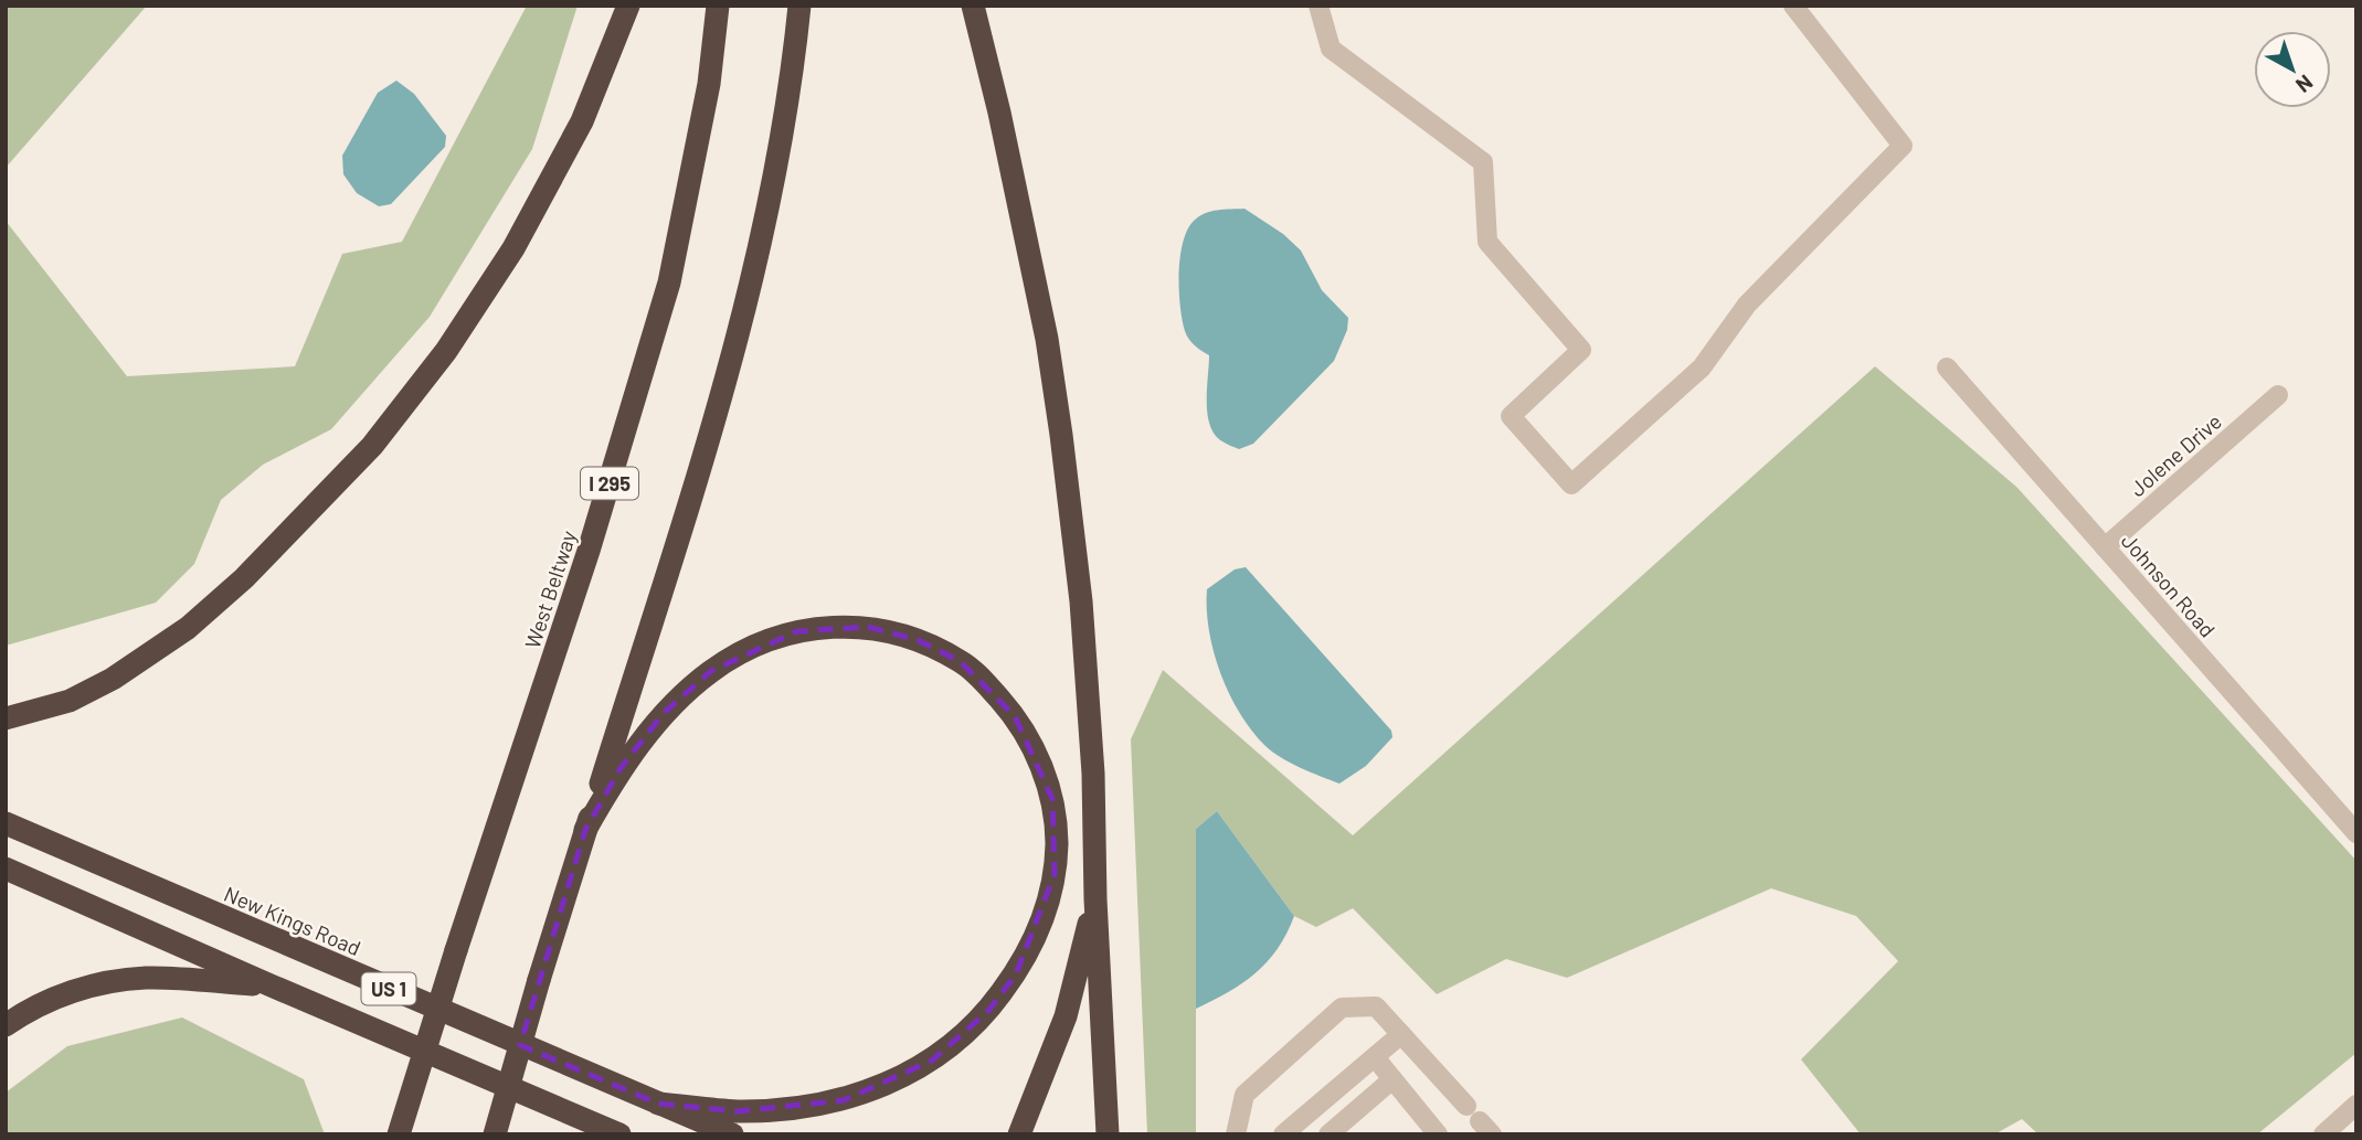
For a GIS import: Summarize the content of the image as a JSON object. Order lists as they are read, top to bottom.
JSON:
{
  "streets": {
    "highway": [
      "I 295",
      "West Beltway",
      "New Kings Road",
      "US 1"
    ],
    "street": ["Jolene Drive", "Johnson Road"]
  },
  "crossings": [
    ["Jolene Drive", "Johnson Road"]
  ],
  "north": "bottom right"
}
